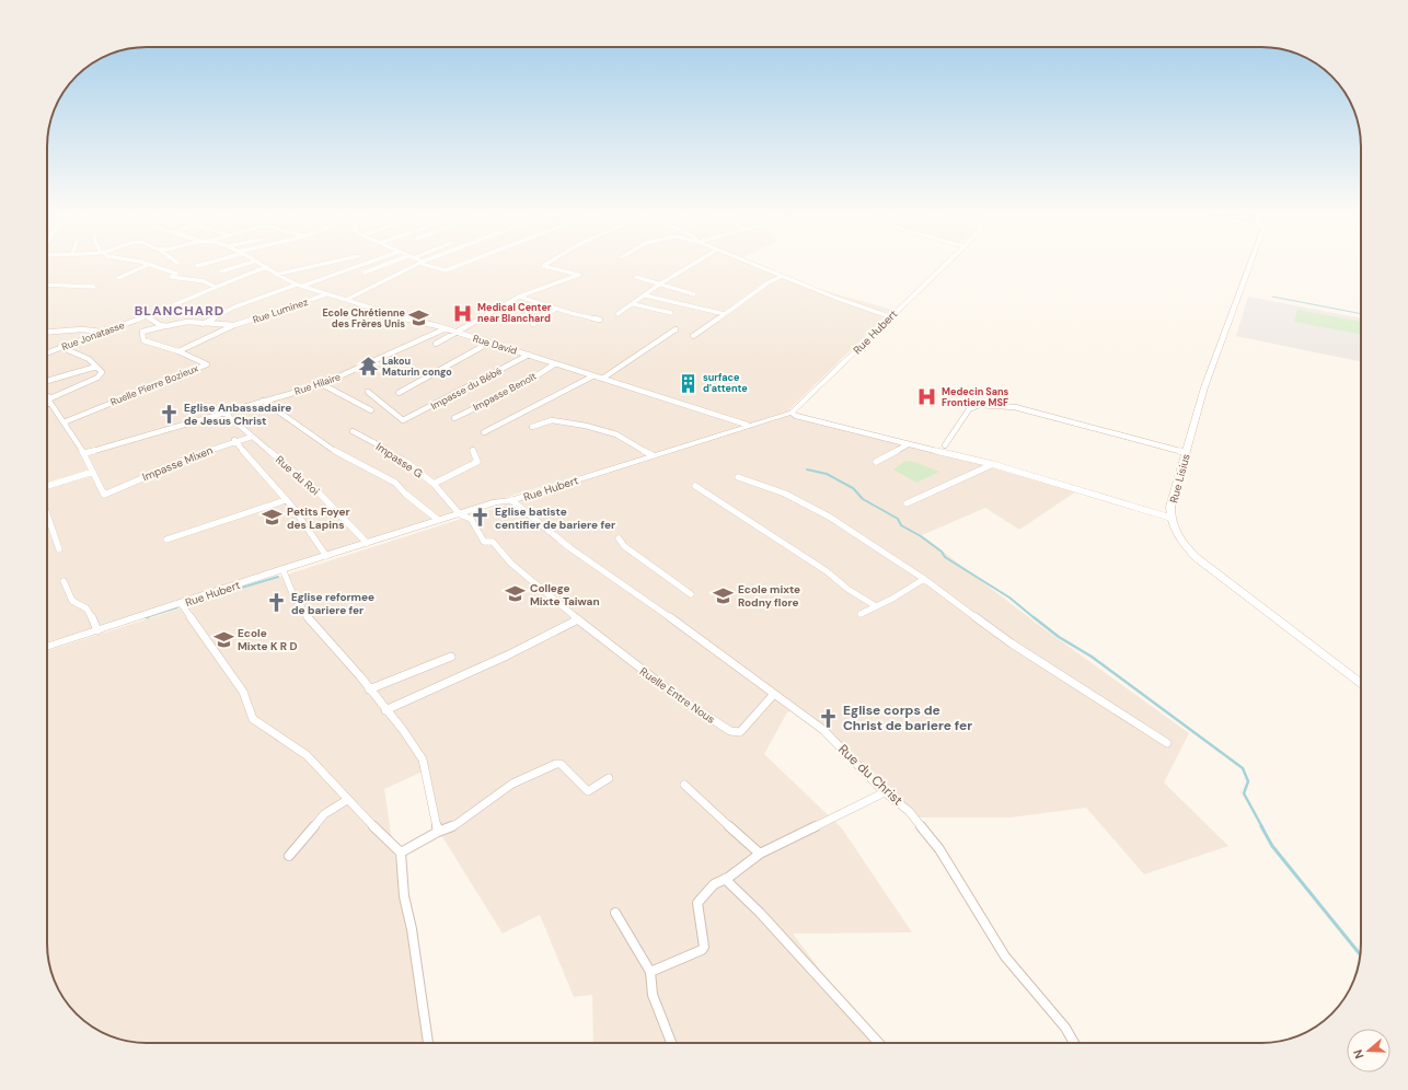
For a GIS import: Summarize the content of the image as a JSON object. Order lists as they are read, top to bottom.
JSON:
{
  "streets": {
    "street": [
      "Rue Luminez",
      "Rue Hubert",
      "Rue Jonatasse",
      "Rue David",
      "Rue Hilaire",
      "Ruelle Pierre Bozieux",
      "Impasse du Bébé",
      "Impasse Benoît",
      "Impasse G",
      "Impasse Mixen",
      "Rue du Roi",
      "Rue Lisius",
      "Ruelle Entre Nous",
      "Rue du Christ"
    ]
  },
  "crossings": [
    ["Rue Luminez", "Rue David"],
    ["Rue Hubert", "Rue David"],
    ["Rue Hubert", "Impasse G"],
    ["Rue Hubert", "Rue du Roi"],
    ["Rue Hubert", "Rue du Christ"],
    ["Rue Jonatasse", "Rue David"],
    ["Rue David", "Rue Hilaire"],
    ["Rue David", "Impasse du Bébé"],
    ["Rue David", "Impasse Benoît"],
    ["Rue Hilaire", "Rue du Roi"],
    ["Impasse G", "Ruelle Entre Nous"],
    ["Impasse Mixen", "Rue du Roi"],
    ["Ruelle Entre Nous", "Rue du Christ"]
  ],
  "districts": ["BLANCHARD"],
  "places": {
    "hospital": ["Medical Center near Blanchard", "Medecin Sans Frontiere MSF"],
    "school or university": [
      "Ecole Chrétienne des Frères Unis",
      "Petits Foyer des Lapins",
      "College Mixte Taiwan",
      "Ecole mixte Rodny flore",
      "Ecole Mixte K R D"
    ],
    "temple": ["Lakou Maturin congo"],
    "building": ["surface d'attente"],
    "church": [
      "Eglise Anbassadaire de Jesus Christ",
      "Eglise batiste centifier de bariere fer",
      "Eglise reformee de bariere fer",
      "Eglise corps de Christ de bariere fer"
    ]
  },
  "north": "left"
}
